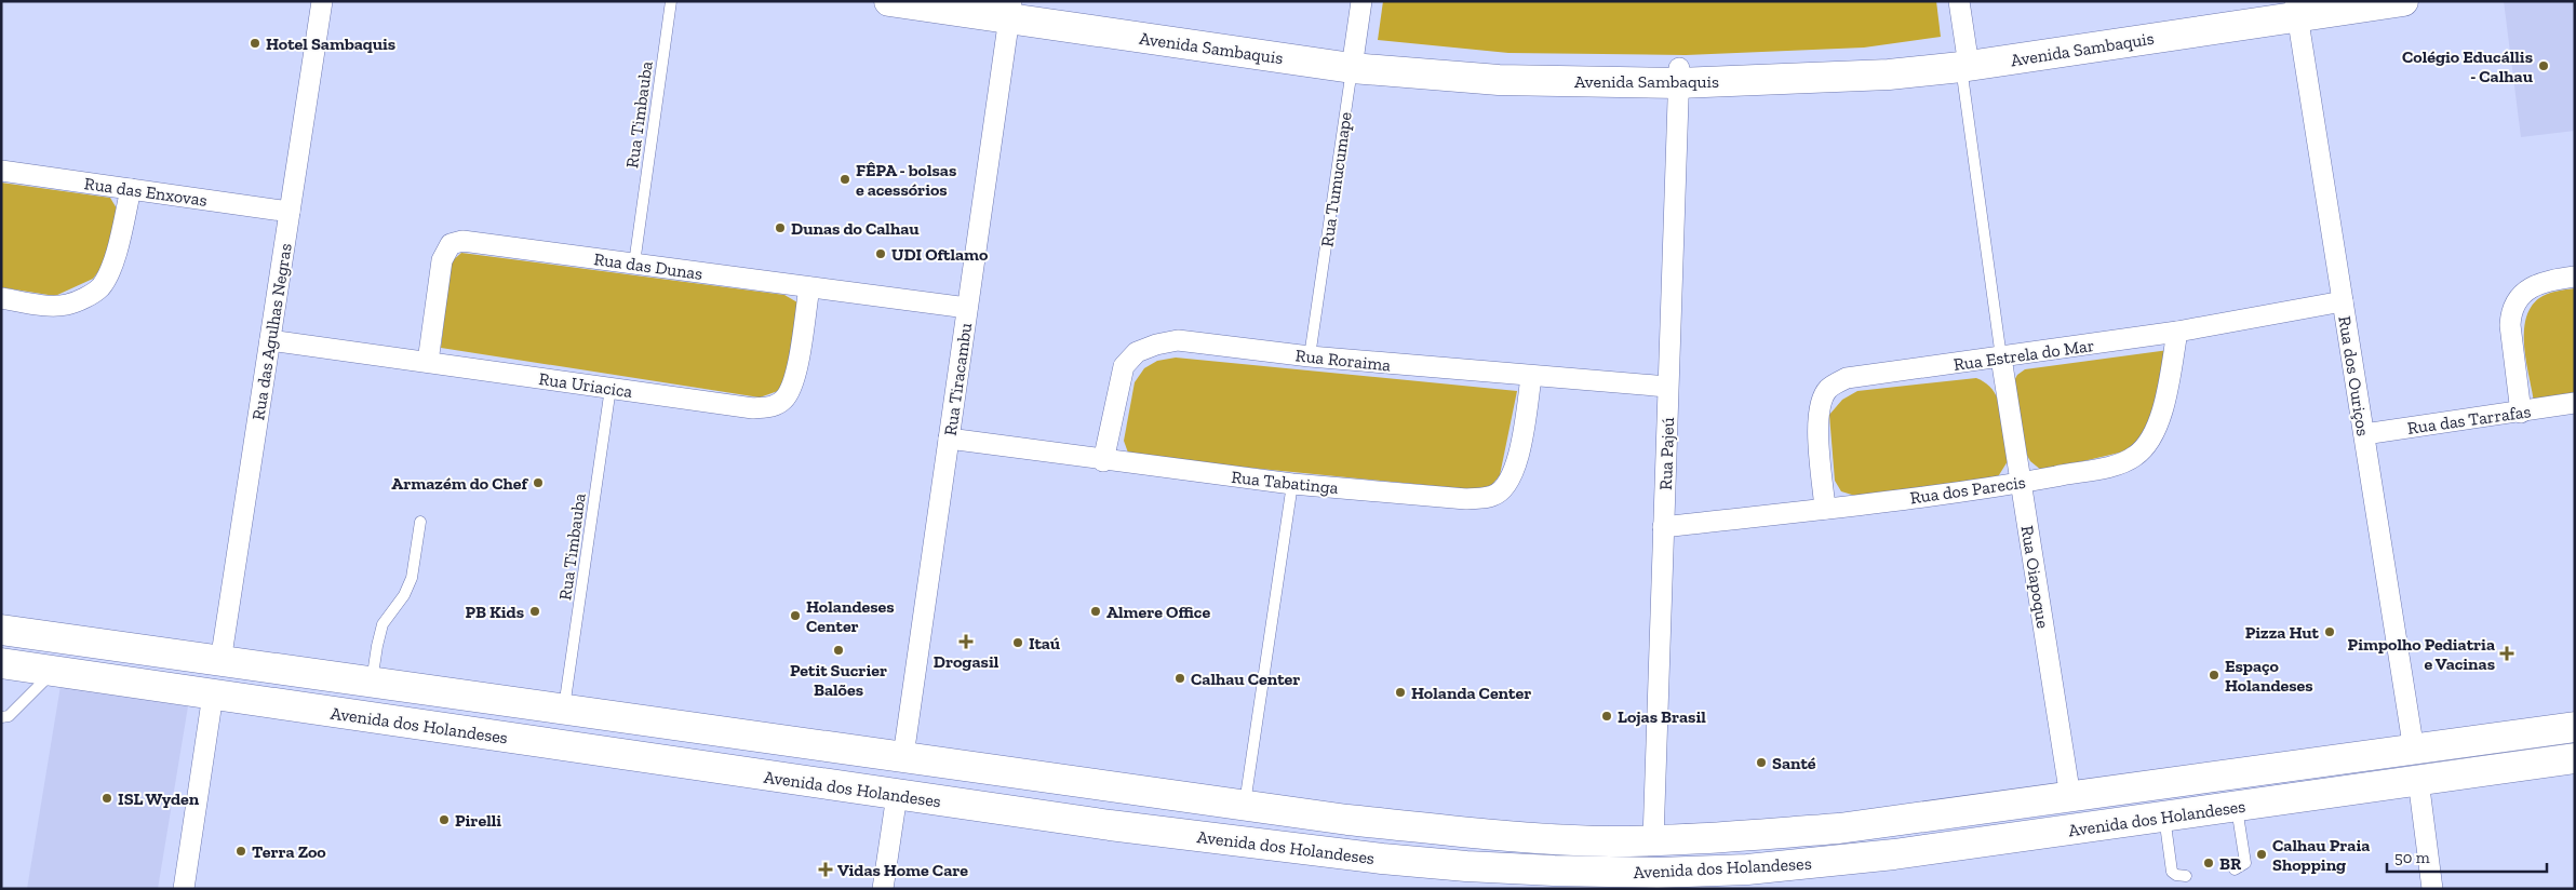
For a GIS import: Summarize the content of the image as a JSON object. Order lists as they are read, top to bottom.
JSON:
{
  "streets": {
    "main road": ["Avenida Sambaquis", "Avenida dos Holandeses"],
    "street": [
      "Rua Tumucumape",
      "Rua das Enxovas",
      "Rua das Dunas",
      "Rua das Agulhas Negras",
      "Rua Estrela do Mar",
      "Rua Roraima",
      "Rua dos Ouriços",
      "Rua Tiracambu",
      "Rua Uriacica",
      "Rua das Tarrafas",
      "Rua Pajeú",
      "Rua Tabatinga",
      "Rua dos Parecis",
      "Rua Oiapoque"
    ],
    "lane": ["Rua Timbauba"]
  },
  "crossings": [
    ["Avenida Sambaquis", "Rua Tumucumape"],
    ["Avenida Sambaquis", "Rua dos Ouriços"],
    ["Avenida Sambaquis", "Rua Tiracambu"],
    ["Avenida Sambaquis", "Rua Pajeú"],
    ["Rua Timbauba", "Rua das Dunas"],
    ["Rua Timbauba", "Rua Uriacica"],
    ["Rua Timbauba", "Avenida dos Holandeses"],
    ["Rua Tumucumape", "Rua Roraima"],
    ["Rua das Enxovas", "Rua das Agulhas Negras"],
    ["Rua das Dunas", "Rua Tiracambu"],
    ["Rua das Dunas", "Rua Uriacica"],
    ["Rua das Agulhas Negras", "Rua Uriacica"],
    ["Rua das Agulhas Negras", "Avenida dos Holandeses"],
    ["Rua Estrela do Mar", "Rua dos Ouriços"],
    ["Rua Estrela do Mar", "Rua dos Parecis"],
    ["Rua Estrela do Mar", "Rua Oiapoque"],
    ["Rua Roraima", "Rua Pajeú"],
    ["Rua Roraima", "Rua Tabatinga"],
    ["Rua dos Ouriços", "Rua das Tarrafas"],
    ["Rua dos Ouriços", "Avenida dos Holandeses"],
    ["Rua Tiracambu", "Rua Tabatinga"],
    ["Rua Tiracambu", "Avenida dos Holandeses"],
    ["Rua Pajeú", "Rua dos Parecis"],
    ["Rua Pajeú", "Avenida dos Holandeses"],
    ["Rua dos Parecis", "Rua Oiapoque"],
    ["Rua Oiapoque", "Avenida dos Holandeses"]
  ],
  "places": {
    "other": [
      "Hotel Sambaquis",
      "Colégio Educállis - Calhau",
      "FÊPA - bolsas e acessórios",
      "Dunas do Calhau",
      "UDI Oftlamo",
      "Armazém do Chef",
      "PB Kids",
      "Almere Office",
      "Holandeses Center",
      "Pizza Hut",
      "Itaú",
      "Petit Sucrier Balões",
      "Espaço Holandeses",
      "Calhau Center",
      "Holanda Center",
      "Lojas Brasil",
      "Santé",
      "ISL Wyden",
      "Pirelli",
      "Terra Zoo",
      "Calhau Praia Shopping",
      "BR"
    ],
    "health": ["Drogasil", "Pimpolho Pediatria e Vacinas", "Vidas Home Care"]
  },
  "scale_bar": "50 m"
}
